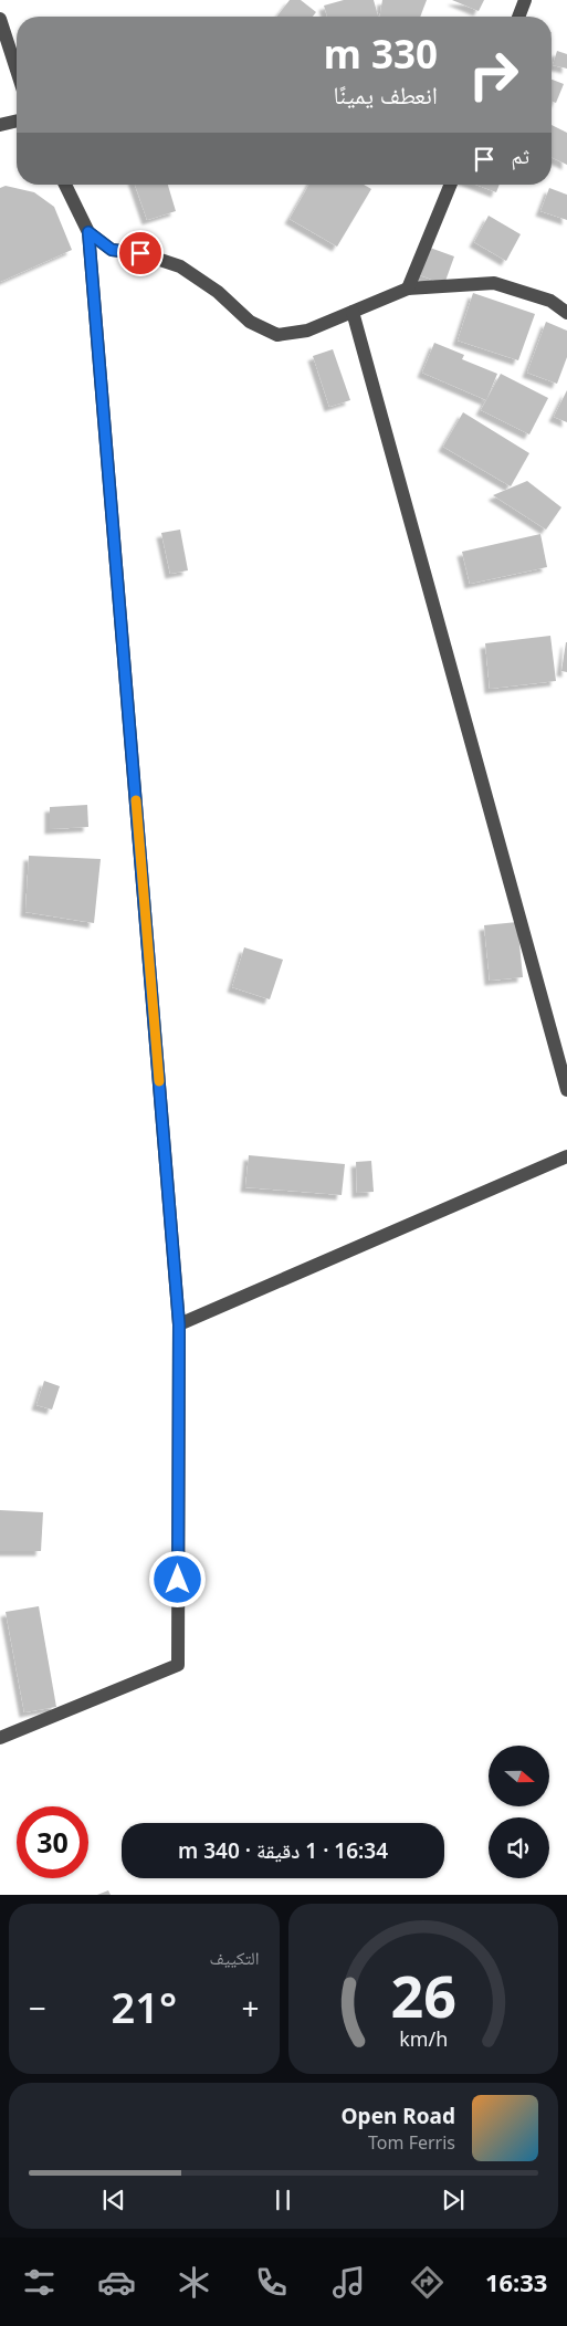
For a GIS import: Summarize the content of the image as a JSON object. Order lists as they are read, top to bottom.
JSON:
{
  "north": "right",
  "page": {
    "turn": ["330 m", "انعطف يمينًا"],
    "then": "ثم",
    "limit": "30",
    "trip": "16:34 · 1 دقيقة · 340 m",
    "tile": "التكييف",
    "heat": ["−", "21°", "+"],
    "song": ["Open Road", "Tom Ferris"],
    "tabs": "16:33",
    "gauge": ["26", "km/h"]
  }
}
